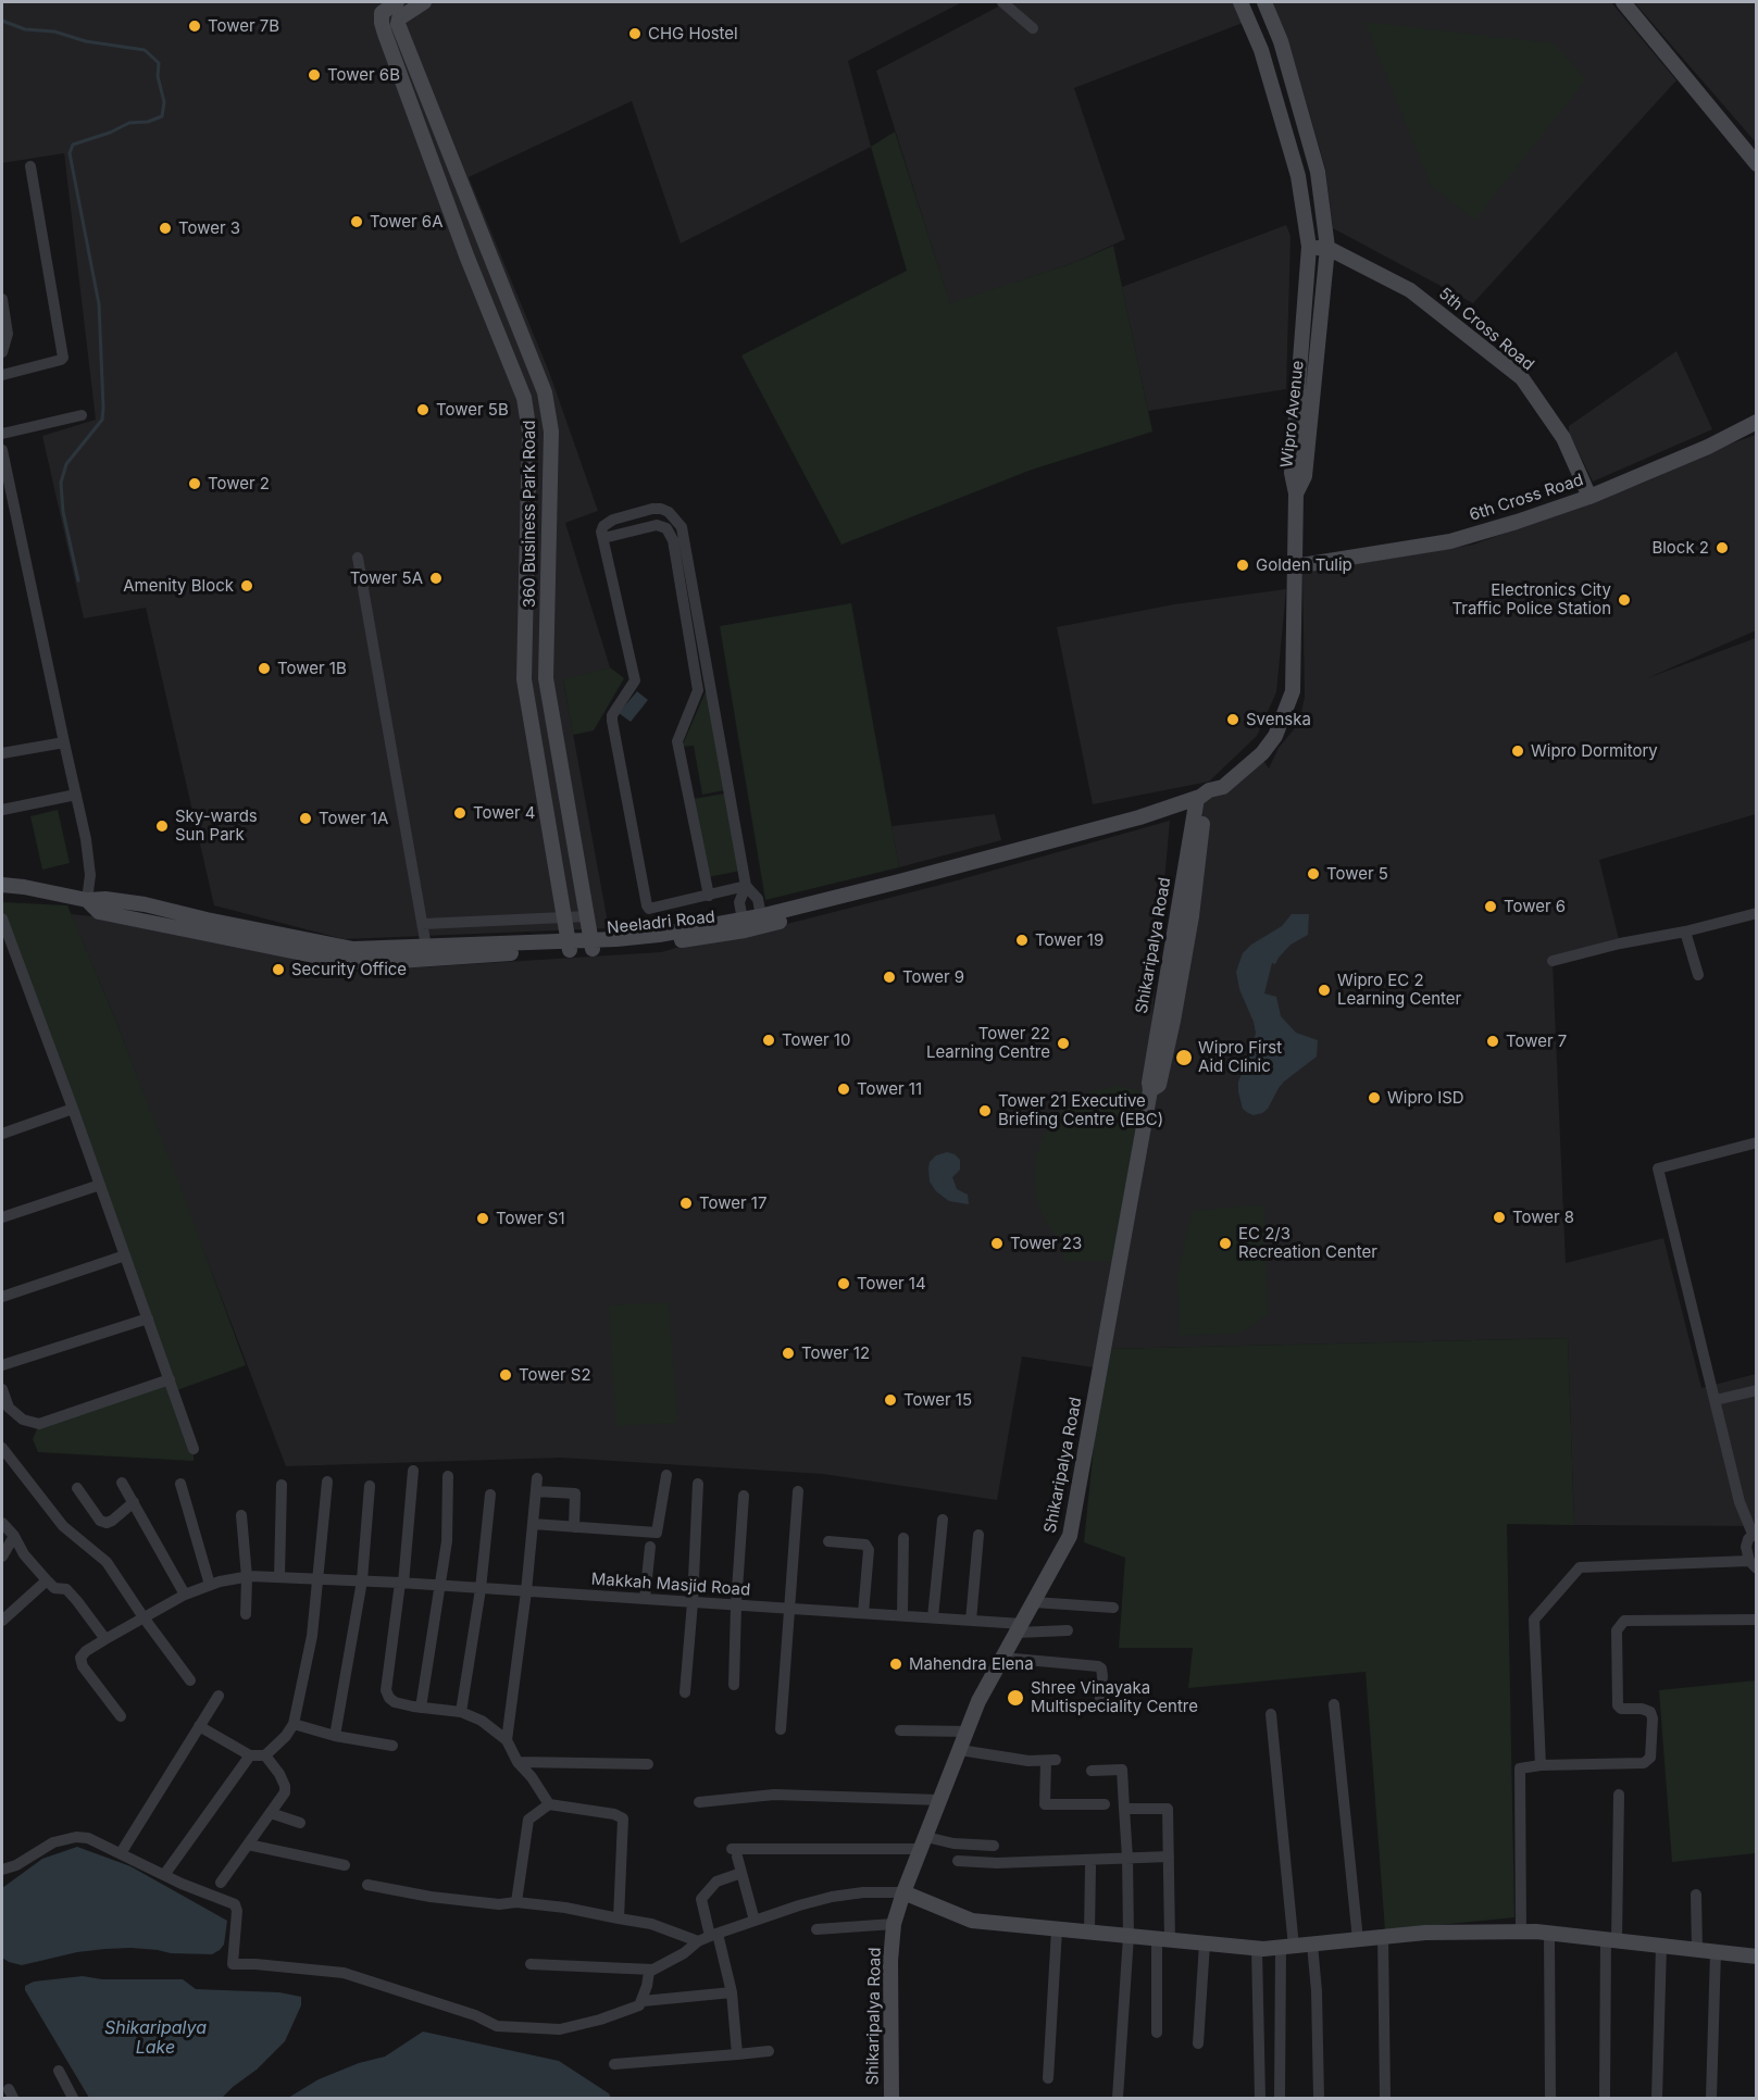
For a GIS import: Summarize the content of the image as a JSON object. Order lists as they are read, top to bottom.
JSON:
{
  "streets": {
    "main road": [
      "5th Cross Road",
      "Wipro Avenue",
      "6th Cross Road",
      "360 Business Park Road",
      "Neeladri Road",
      "Shikaripalya Road"
    ],
    "street": ["Makkah Masjid Road"]
  },
  "crossings": [
    ["5th Cross Road", "Wipro Avenue"],
    ["5th Cross Road", "6th Cross Road"],
    ["Wipro Avenue", "6th Cross Road"],
    ["Wipro Avenue", "Neeladri Road"],
    ["Wipro Avenue", "Shikaripalya Road"],
    ["360 Business Park Road", "Neeladri Road"],
    ["Neeladri Road", "Shikaripalya Road"],
    ["Shikaripalya Road", "Makkah Masjid Road"]
  ],
  "water": ["Shikaripalya Lake"],
  "places": [
    "Tower 7B",
    "CHG Hostel",
    "Tower 6B",
    "Tower 6A",
    "Tower 3",
    "Tower 5B",
    "Tower 2",
    "Block 2",
    "Golden Tulip",
    "Tower 5A",
    "Amenity Block",
    "Electronics City Traffic Police Station",
    "Tower 1B",
    "Svenska",
    "Wipro Dormitory",
    "Tower 4",
    "Tower 1A",
    "Sky-wards Sun Park",
    "Tower 5",
    "Tower 6",
    "Tower 19",
    "Security Office",
    "Tower 9",
    "Wipro EC 2 Learning Center",
    "Tower 10",
    "Tower 7",
    "Tower 22 Learning Centre",
    "Wipro First Aid Clinic",
    "Tower 11",
    "Wipro ISD",
    "Tower 21 Executive Briefing Centre (EBC)",
    "Tower 17",
    "Tower 8",
    "Tower S1",
    "Tower 23",
    "EC 2/3 Recreation Center",
    "Tower 14",
    "Tower 12",
    "Tower S2",
    "Tower 15",
    "Mahendra Elena",
    "Shree Vinayaka Multispeciality Centre"
  ]
}
